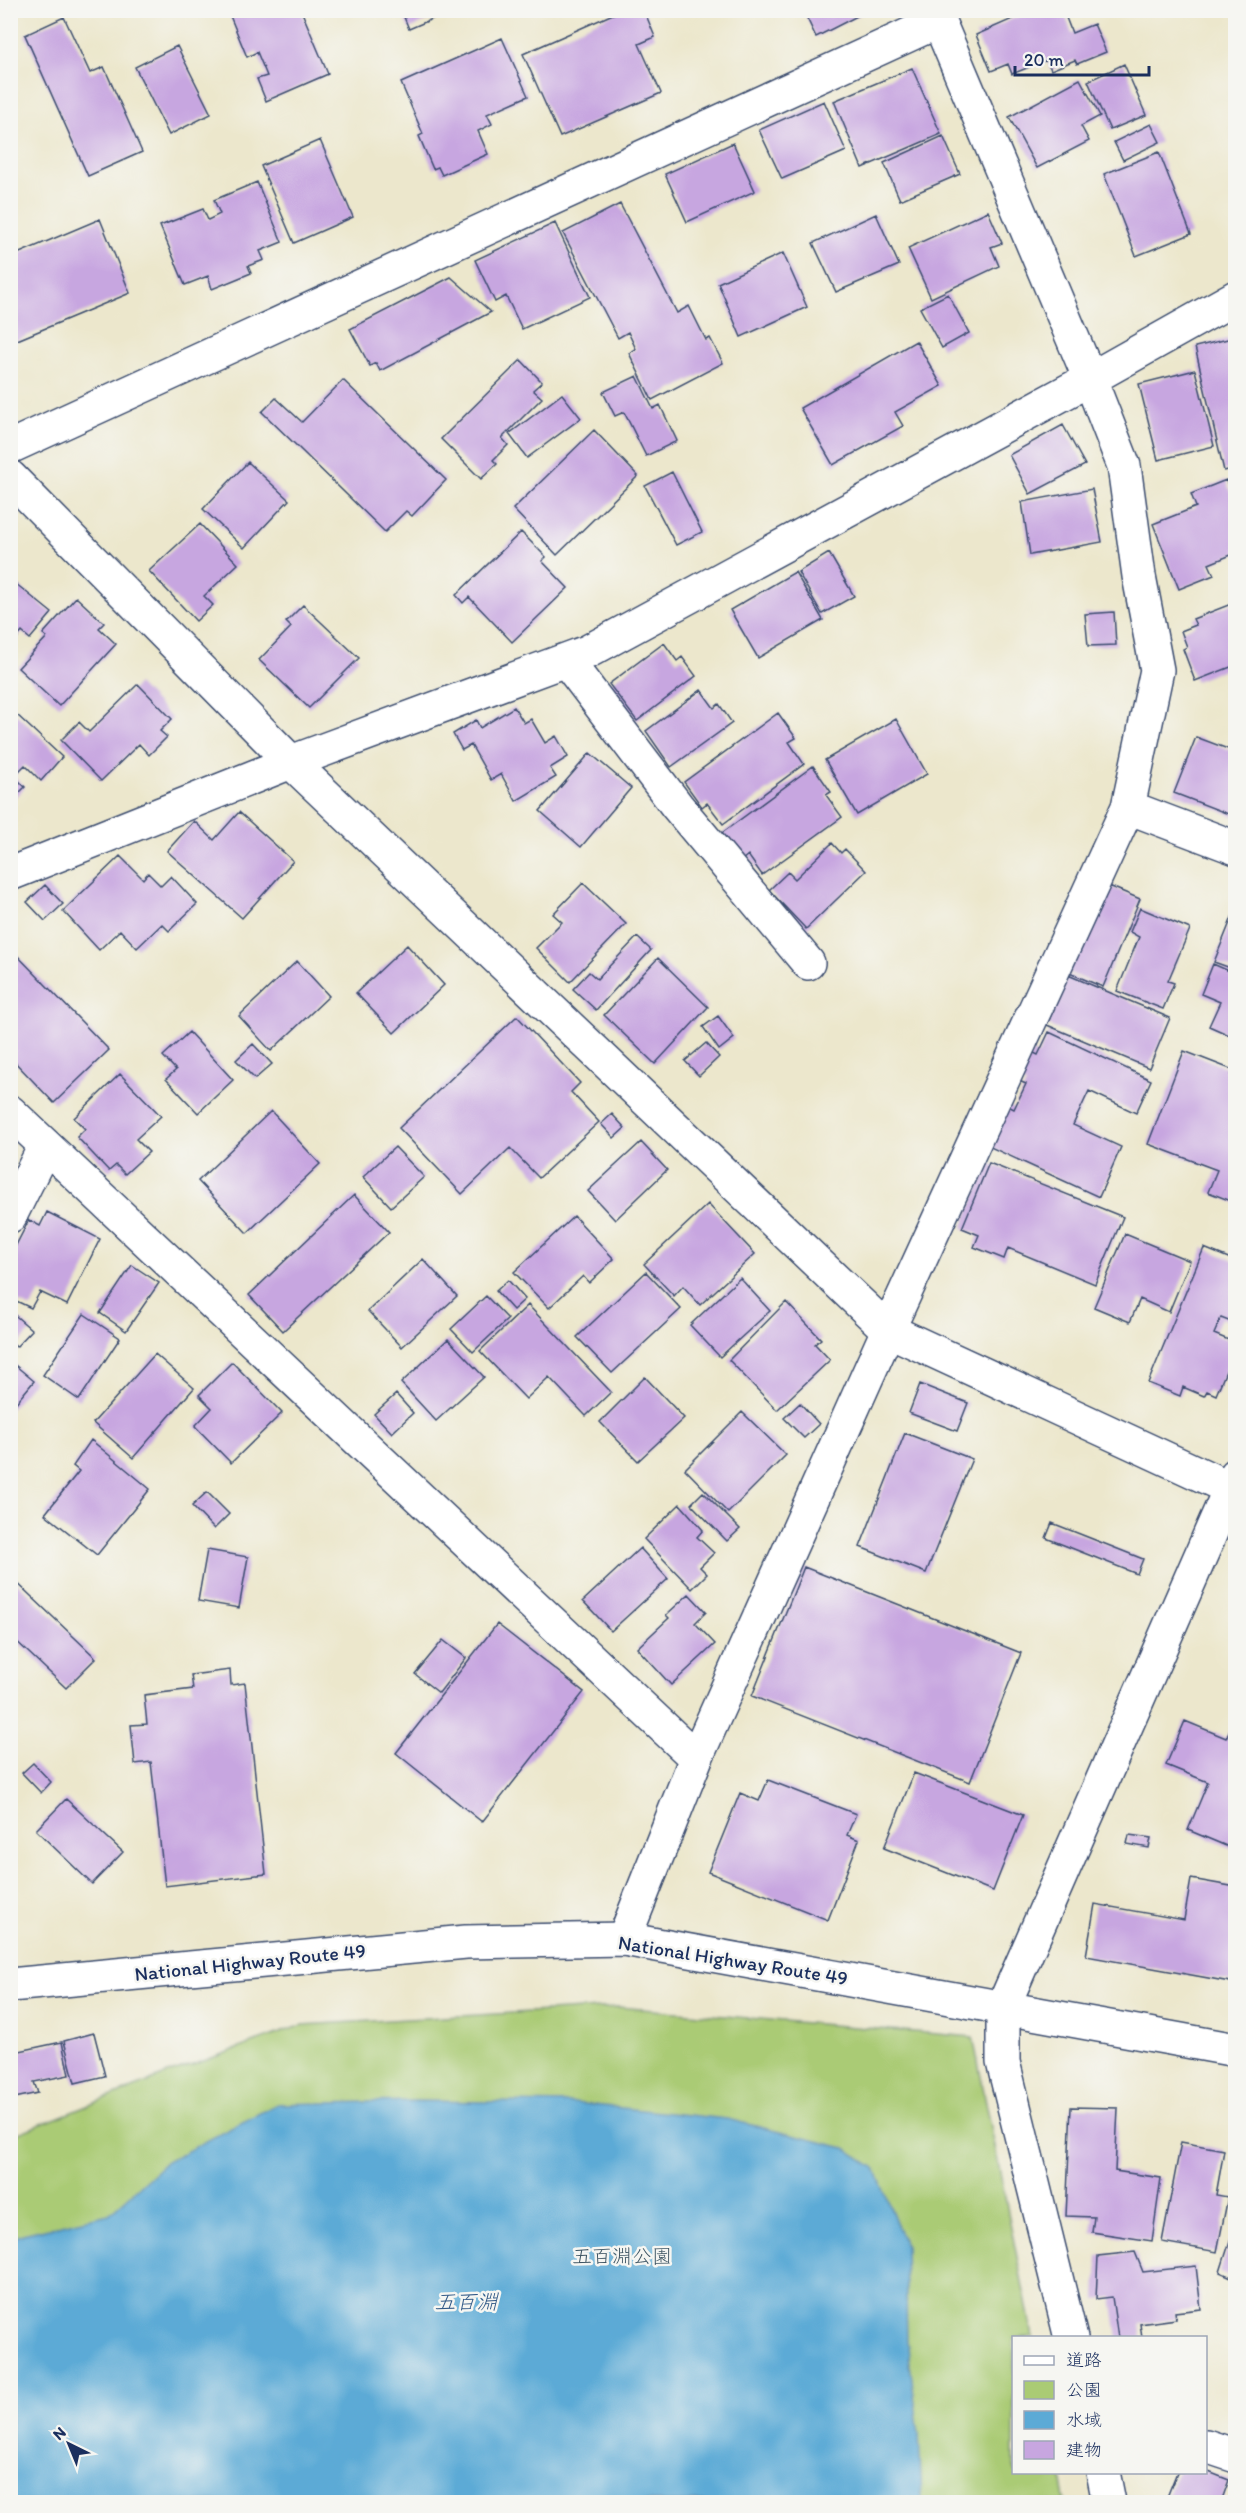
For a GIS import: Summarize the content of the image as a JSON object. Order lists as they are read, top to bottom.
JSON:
{
  "streets": {
    "main road": ["National Highway Route 49"]
  },
  "water": ["五百淵"],
  "parks": ["五百淵公園"],
  "legend": [
    "道路",
    "公園",
    "水域",
    "建物"
  ],
  "scale_bar": "20 m",
  "north": "top left"
}
